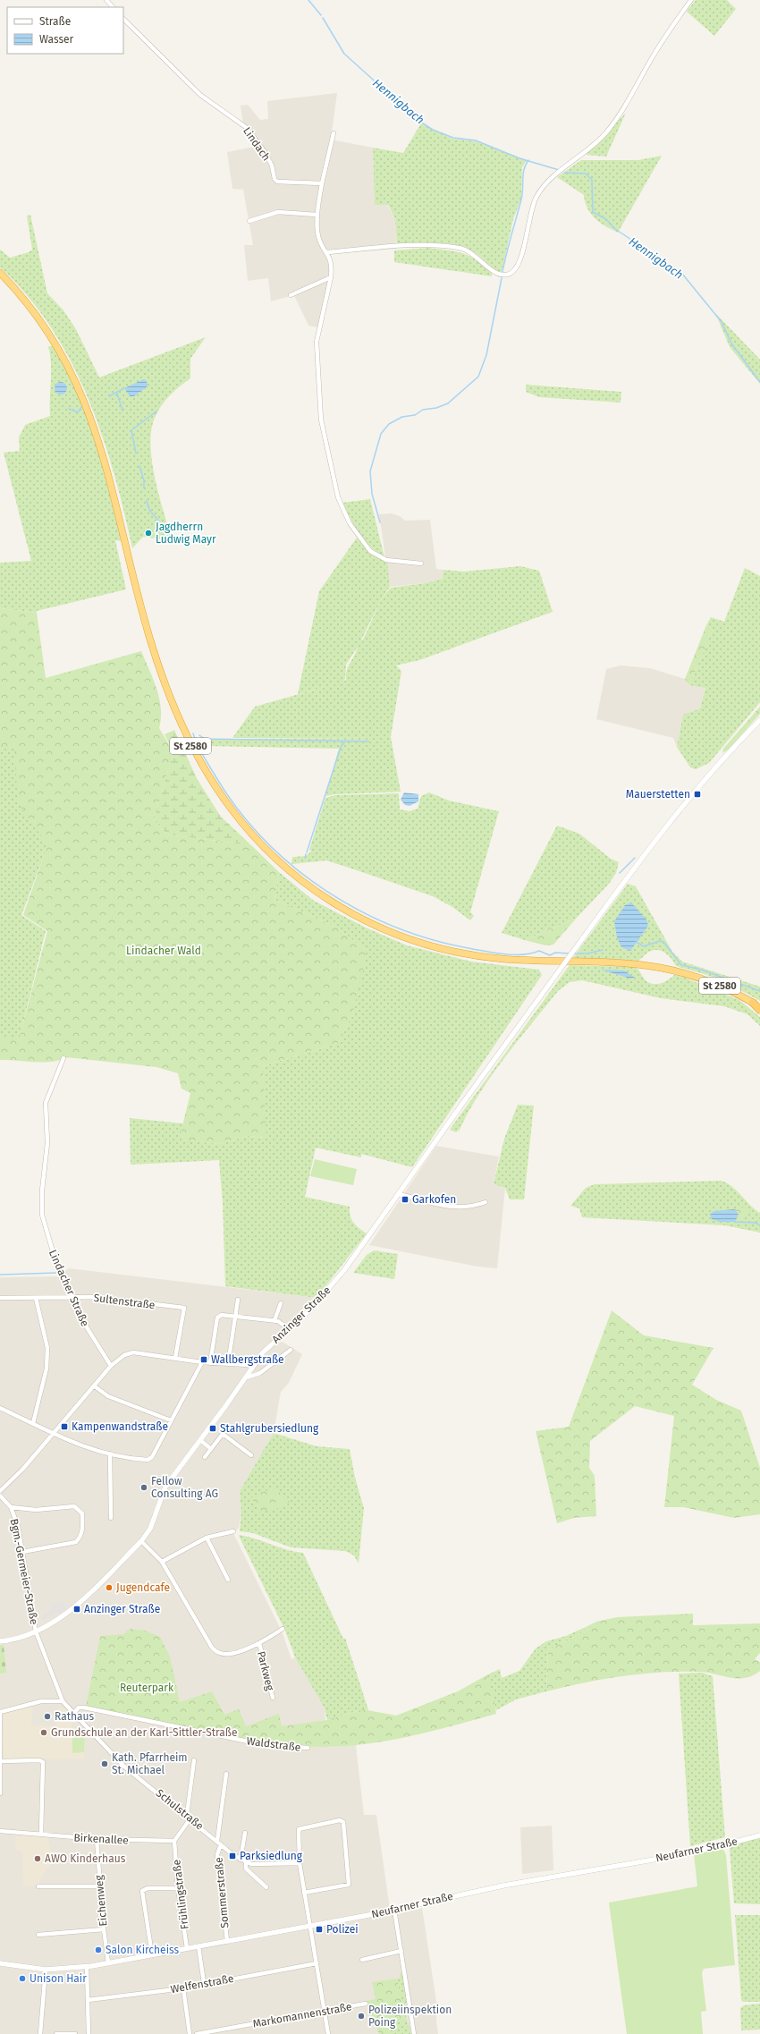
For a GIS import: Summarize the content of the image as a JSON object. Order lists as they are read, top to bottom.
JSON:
{
  "streets": {
    "highway": ["St 2580"],
    "street": [
      "Lindach",
      "Lindacher Straße",
      "Sultenstraße",
      "Anzinger Straße",
      "Bgm.-Germeier-Straße",
      "Parkweg",
      "Waldstraße",
      "Schulstraße",
      "Birkenallee",
      "Neufarner Straße",
      "Sommerstraße",
      "Frühlingstraße",
      "Eichenweg",
      "Welfenstraße",
      "Markomannenstraße"
    ]
  },
  "crossings": [
    ["Lindacher Straße", "Sultenstraße"],
    ["Anzinger Straße", "Bgm.-Germeier-Straße"],
    ["Anzinger Straße", "Schulstraße"],
    ["Bgm.-Germeier-Straße", "Schulstraße"],
    ["Waldstraße", "Schulstraße"],
    ["Schulstraße", "Sommerstraße"],
    ["Birkenallee", "Frühlingstraße"],
    ["Birkenallee", "Eichenweg"],
    ["Neufarner Straße", "Sommerstraße"],
    ["Neufarner Straße", "Frühlingstraße"],
    ["Neufarner Straße", "Eichenweg"]
  ],
  "water": ["Hennigbach"],
  "parks": ["Lindacher Wald", "Reuterpark"],
  "places": {
    "other": [
      "Jagdherrn Ludwig Mayr",
      "Fellow Consulting AG",
      "Jugendcafe",
      "Rathaus",
      "Grundschule an der Karl-Sittler-Straße",
      "Kath. Pfarrheim St. Michael",
      "AWO Kinderhaus",
      "Salon Kircheiss",
      "Unison Hair",
      "Polizeiinspektion Poing"
    ],
    "transit": [
      "Mauerstetten",
      "Garkofen",
      "Wallbergstraße",
      "Kampenwandstraße",
      "Stahlgrubersiedlung",
      "Anzinger Straße",
      "Parksiedlung",
      "Polizei"
    ]
  },
  "legend": ["Straße", "Wasser"]
}
